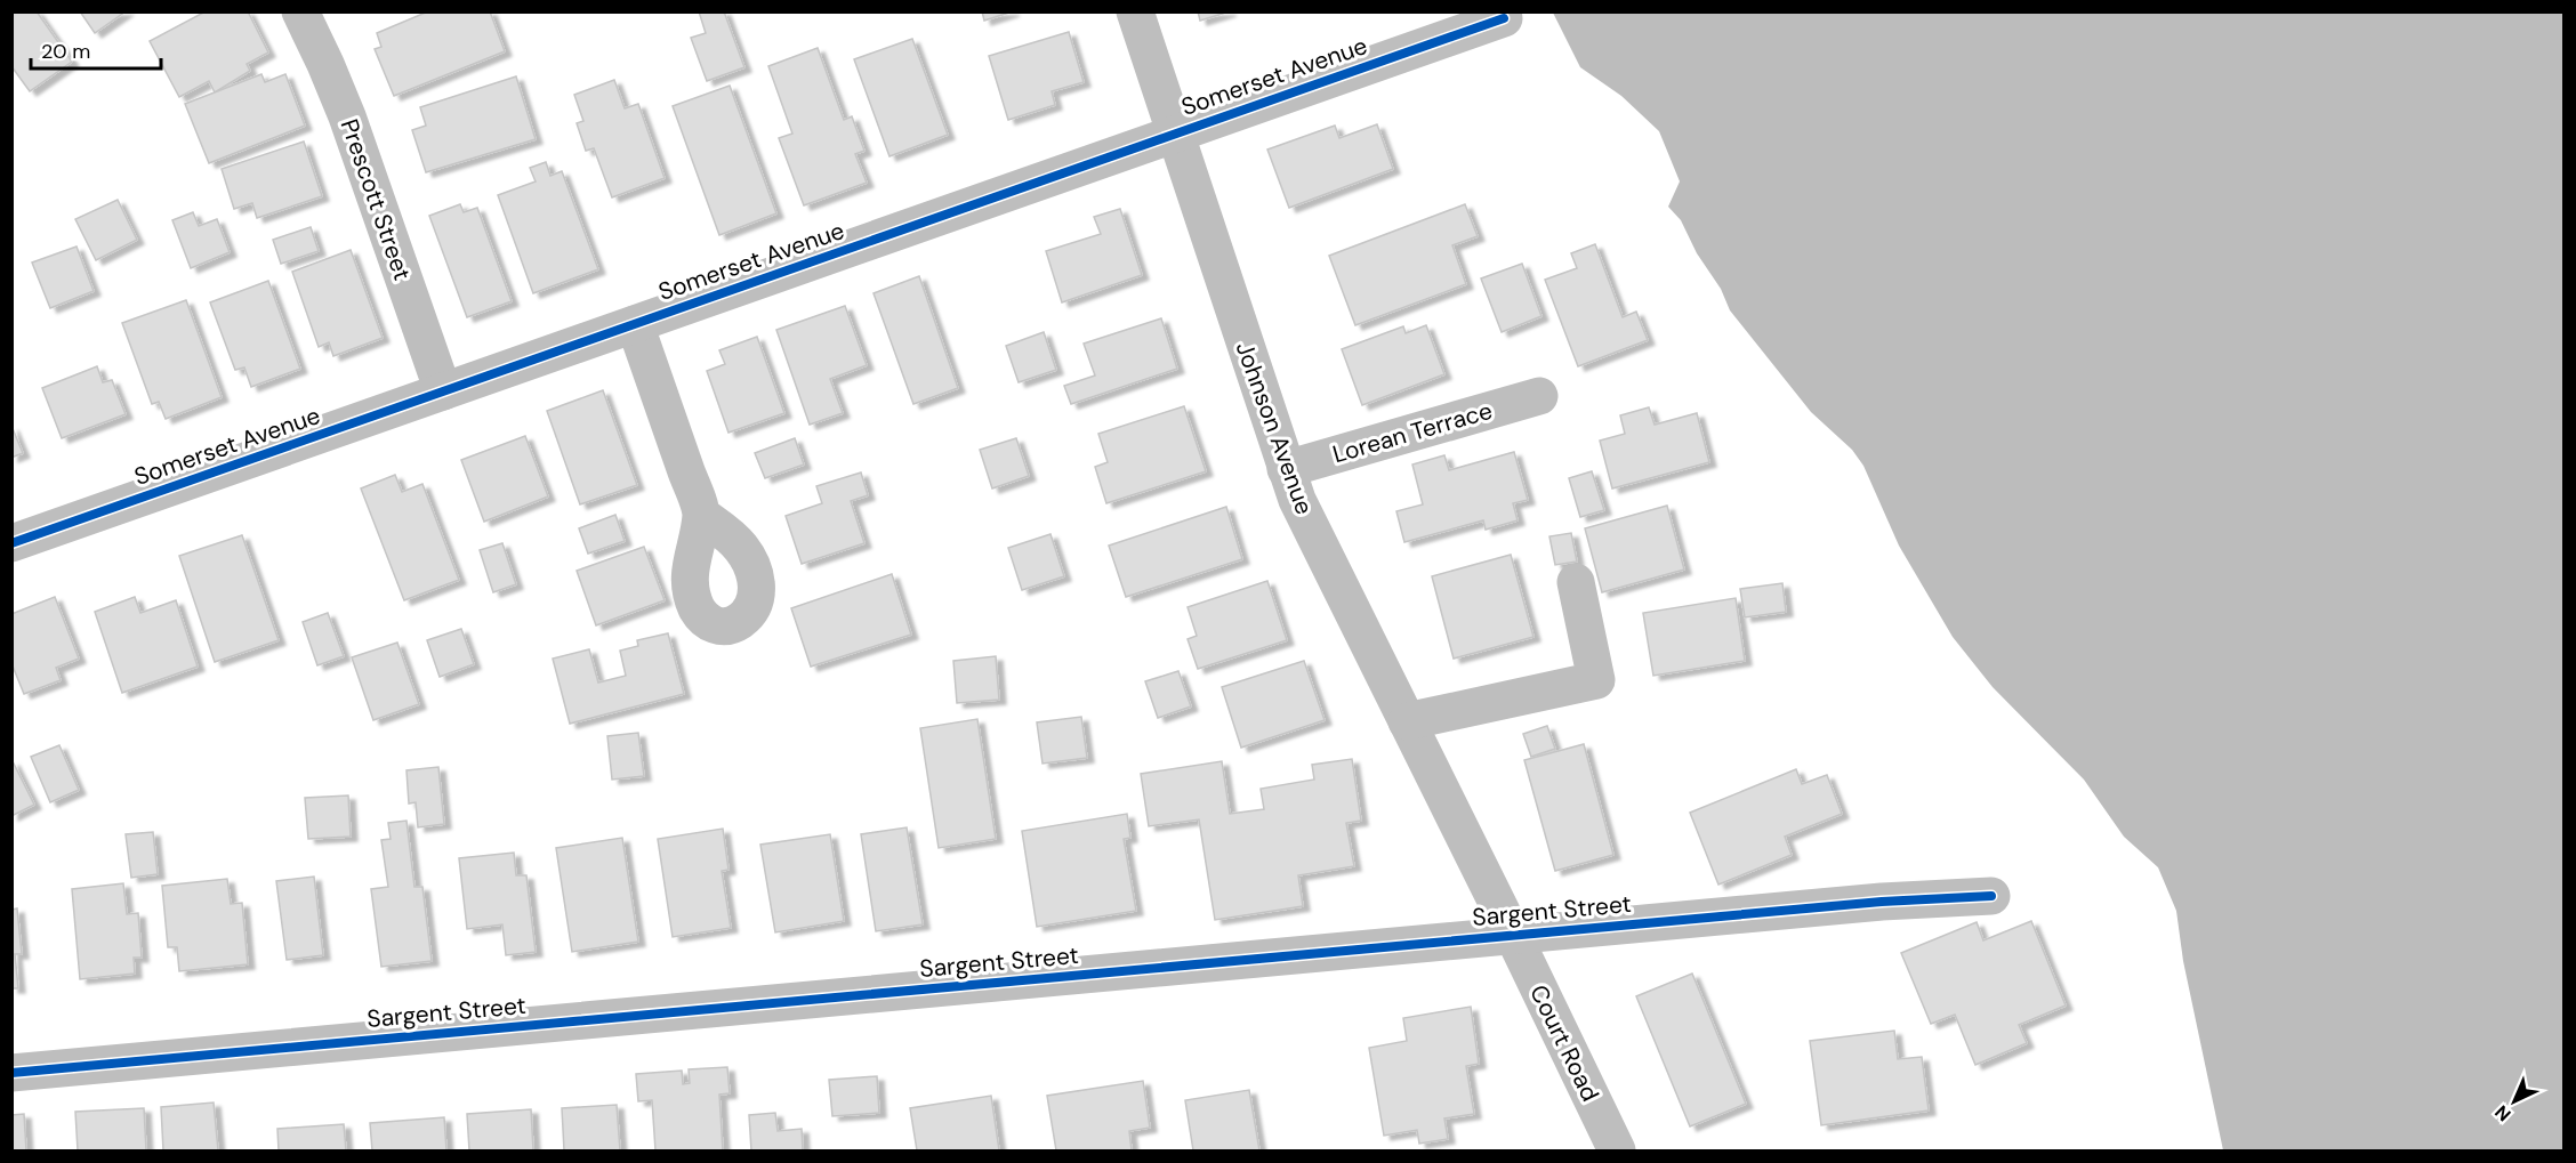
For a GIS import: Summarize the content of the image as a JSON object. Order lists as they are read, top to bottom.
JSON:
{
  "streets": {
    "street": [
      "Somerset Avenue",
      "Prescott Street",
      "Johnson Avenue",
      "Lorean Terrace",
      "Sargent Street",
      "Court Road"
    ]
  },
  "crossings": [
    ["Somerset Avenue", "Prescott Street"],
    ["Somerset Avenue", "Johnson Avenue"],
    ["Johnson Avenue", "Lorean Terrace"],
    ["Johnson Avenue", "Sargent Street"],
    ["Johnson Avenue", "Court Road"],
    ["Sargent Street", "Court Road"]
  ],
  "scale_bar": "20 m",
  "north": "bottom left"
}
